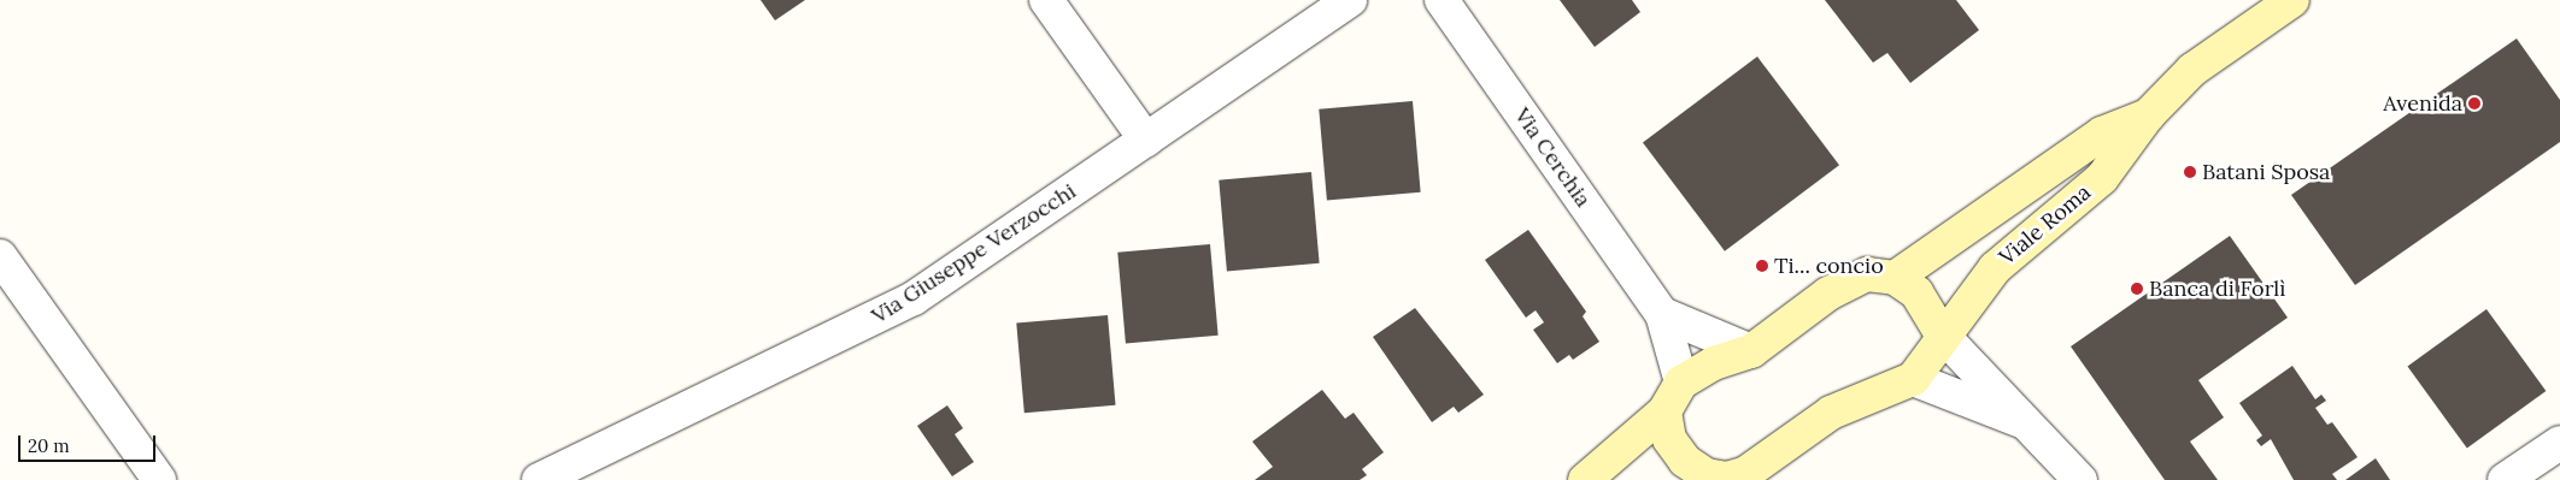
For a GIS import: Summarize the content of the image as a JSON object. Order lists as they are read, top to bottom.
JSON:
{
  "streets": {
    "main road": ["Viale Roma"],
    "street": ["Via Cerchia", "Via Giuseppe Verzocchi"]
  },
  "places": [
    "Avenida",
    "Batani Sposa",
    "Ti... concio",
    "Banca di Forlì"
  ],
  "scale_bar": "20 m"
}
